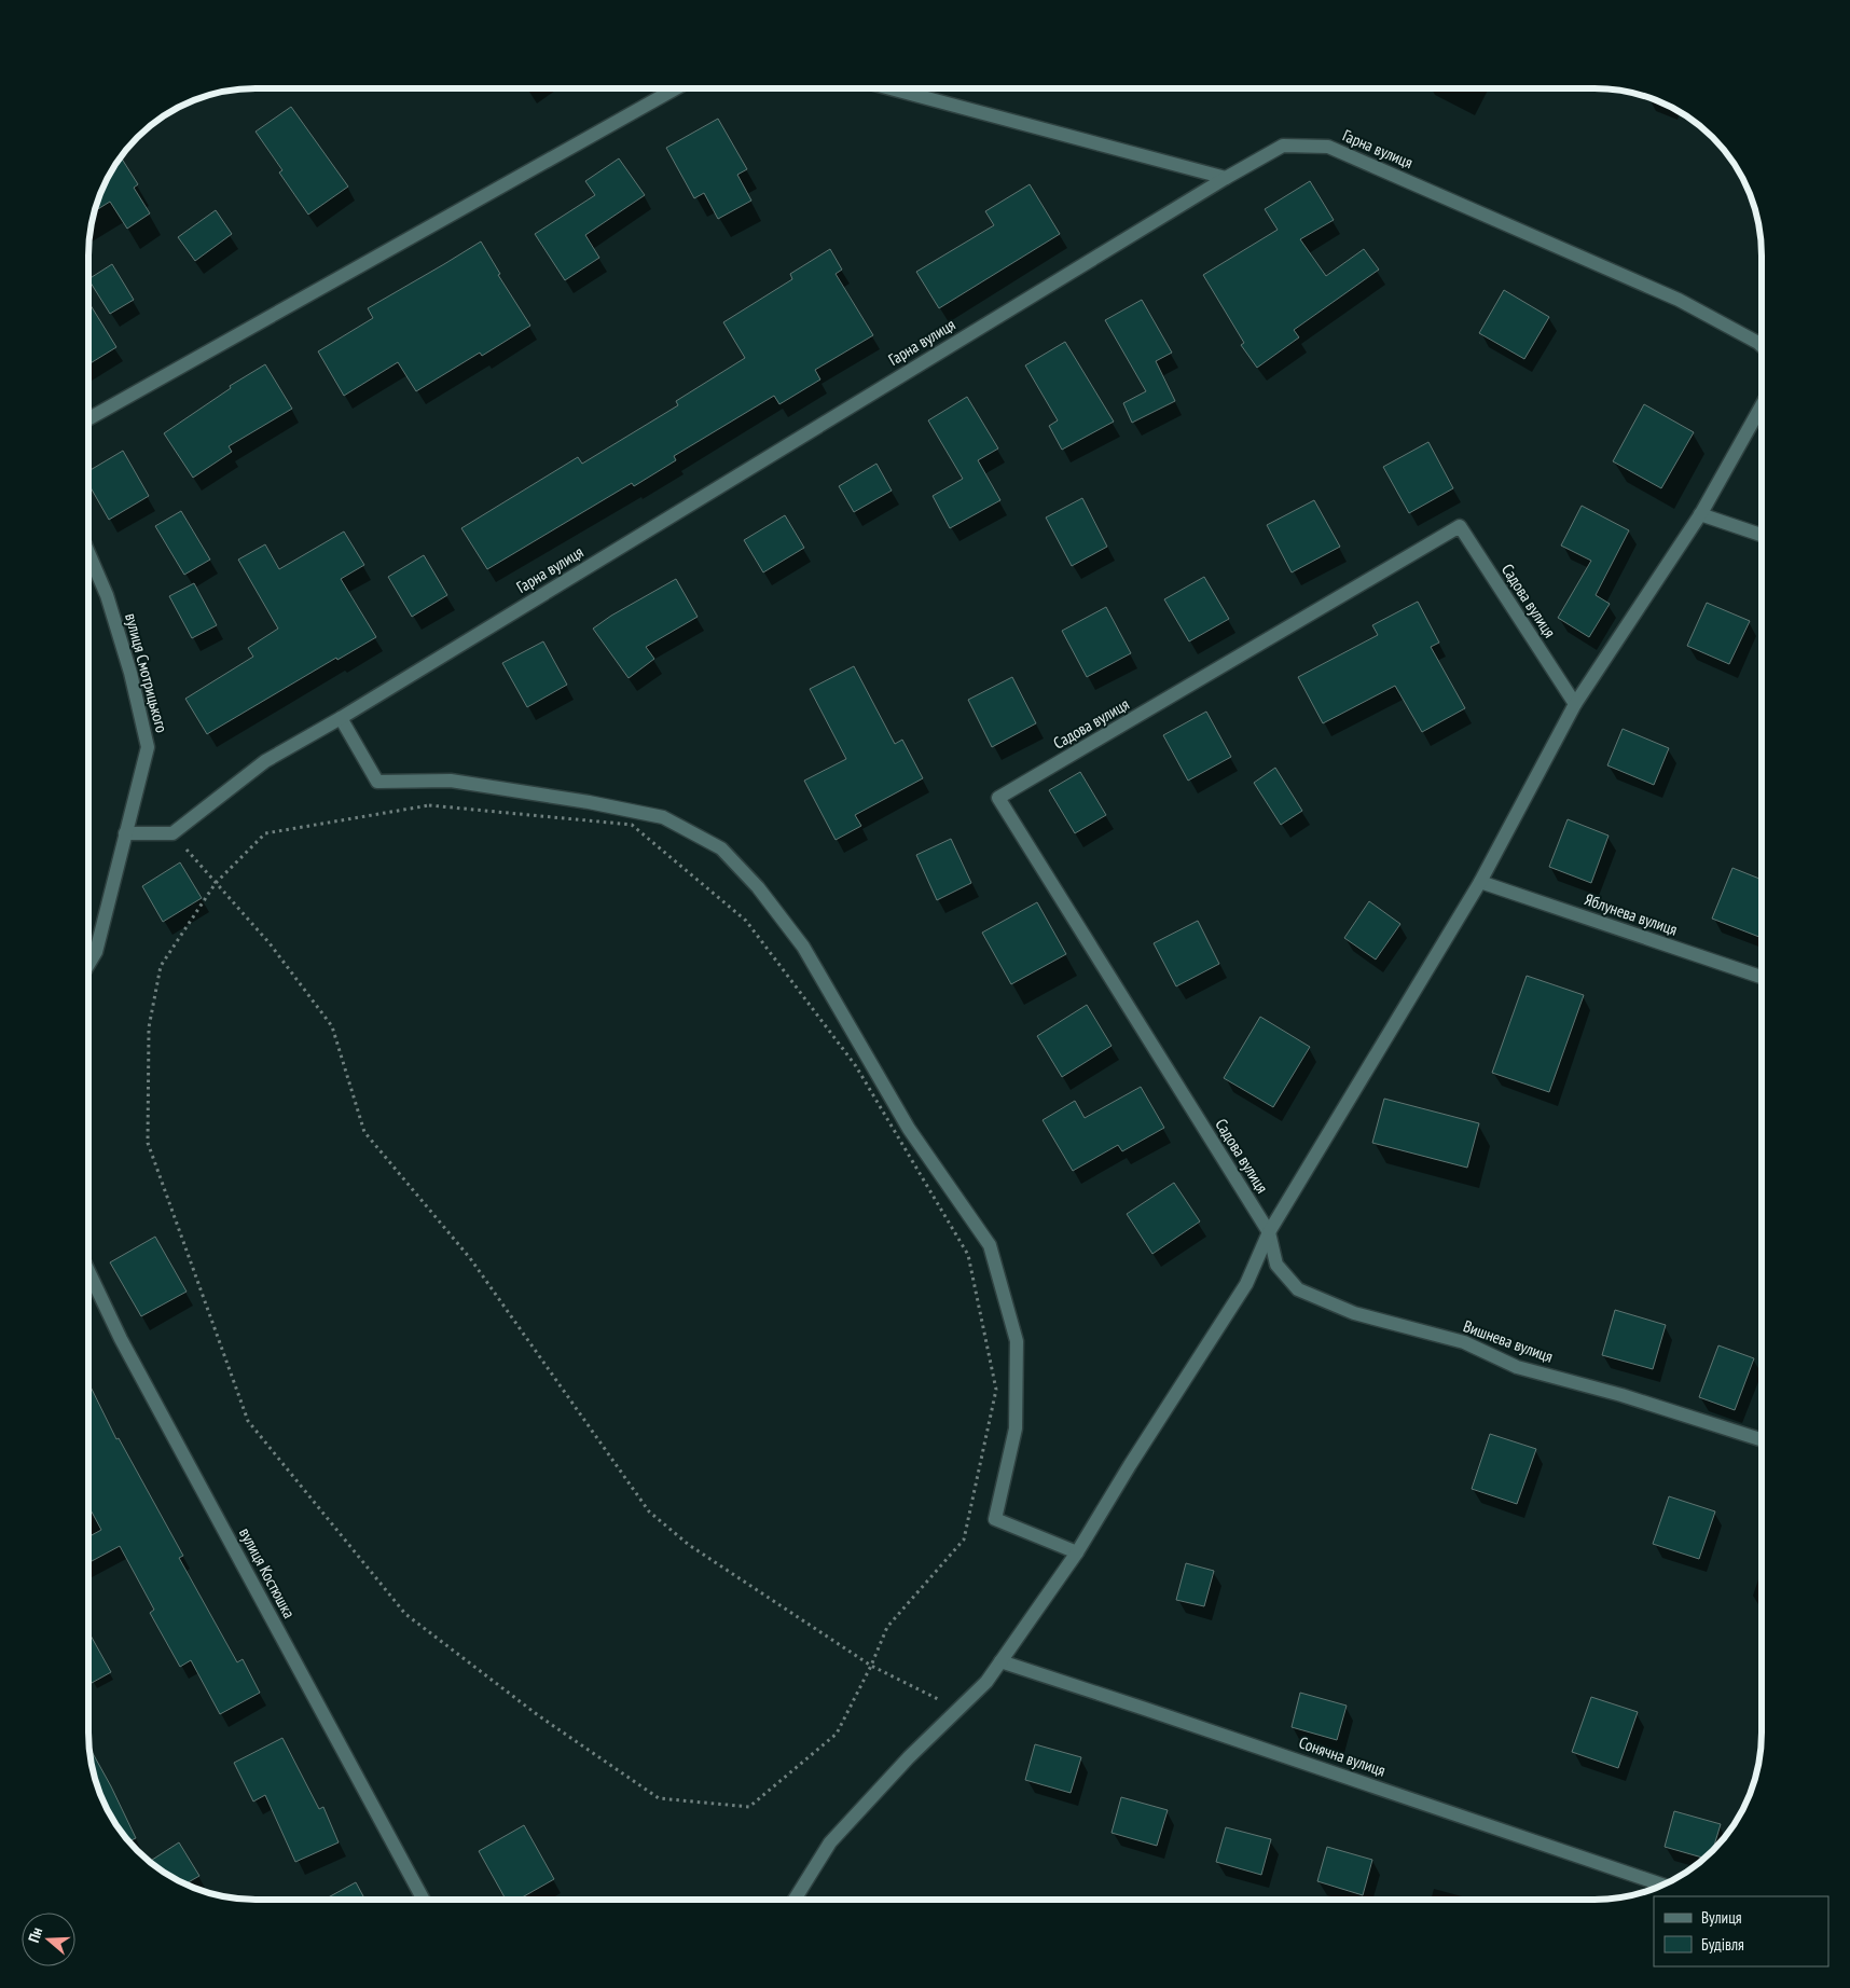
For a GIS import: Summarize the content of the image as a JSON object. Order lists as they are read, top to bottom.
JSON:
{
  "streets": {
    "street": [
      "Гарна вулиця",
      "Садова вулиця",
      "вулиця Смотрицького",
      "Яблунева вулиця",
      "Вишнева вулиця",
      "вулиця Костюшка",
      "Сонячна вулиця"
    ]
  },
  "crossings": [
    ["Садова вулиця", "Вишнева вулиця"]
  ],
  "legend": ["Вулиця", "Будівля"],
  "north": "left"
}
